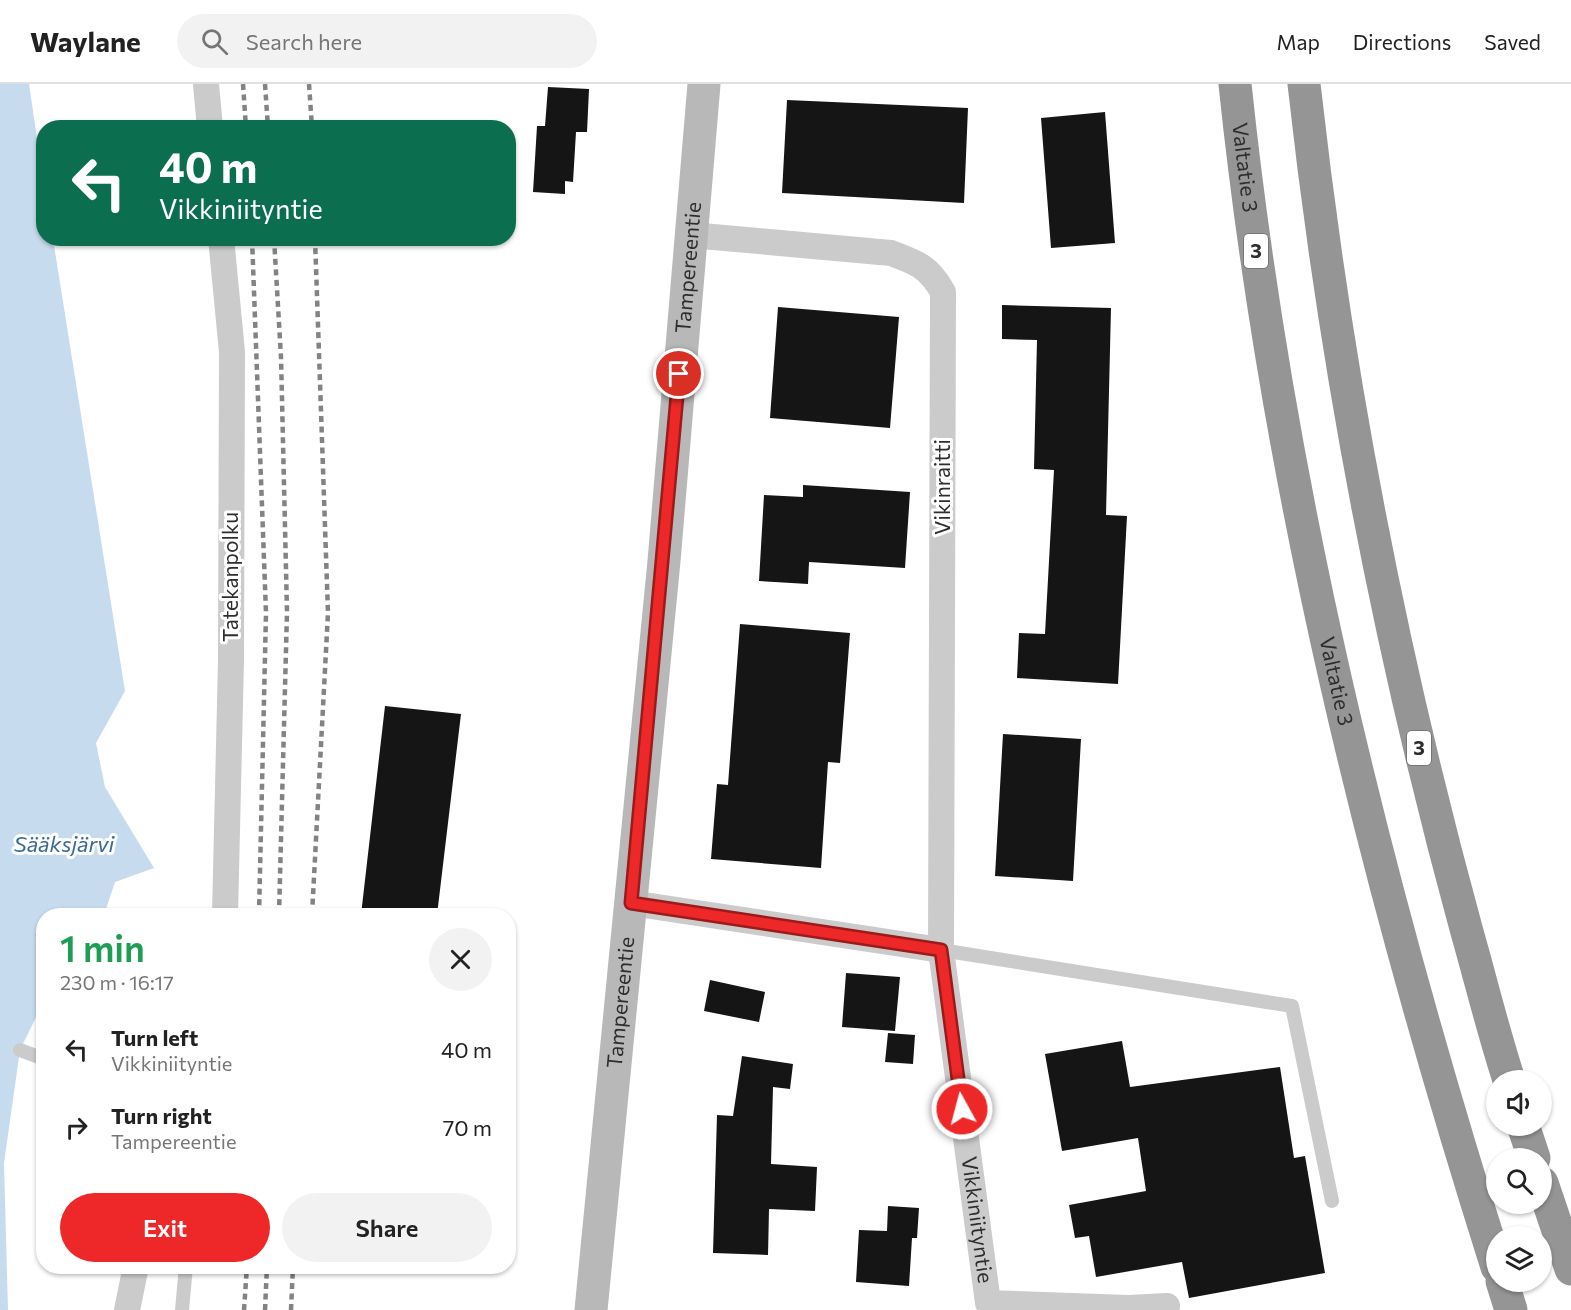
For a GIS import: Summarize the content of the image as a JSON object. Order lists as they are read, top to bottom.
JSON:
{
  "streets": {
    "highway": ["Valtatie 3", "3"],
    "main road": ["Tampereentie"],
    "street": ["Vikinraitti", "Tatekanpolku", "Vikkiniityntie"]
  },
  "crossings": [
    ["Tampereentie", "Vikinraitti"],
    ["Vikinraitti", "Vikkiniityntie"]
  ],
  "water": ["Sääksjärvi"],
  "page": {
    "header": "Waylane",
    "search": "Search here",
    "nav": ["Map", "Directions", "Saved"],
    "turn": ["40 m", "Vikkiniityntie"],
    "heading": ["1 min", "230 m · 16:17"],
    "list": [
      {
        "name": "Turn left",
        "note": "Vikkiniityntie",
        "value": "40 m"
      },
      {
        "name": "Turn right",
        "note": "Tampereentie",
        "value": "70 m"
      }
    ],
    "buttons": ["Exit", "Share"]
  }
}
